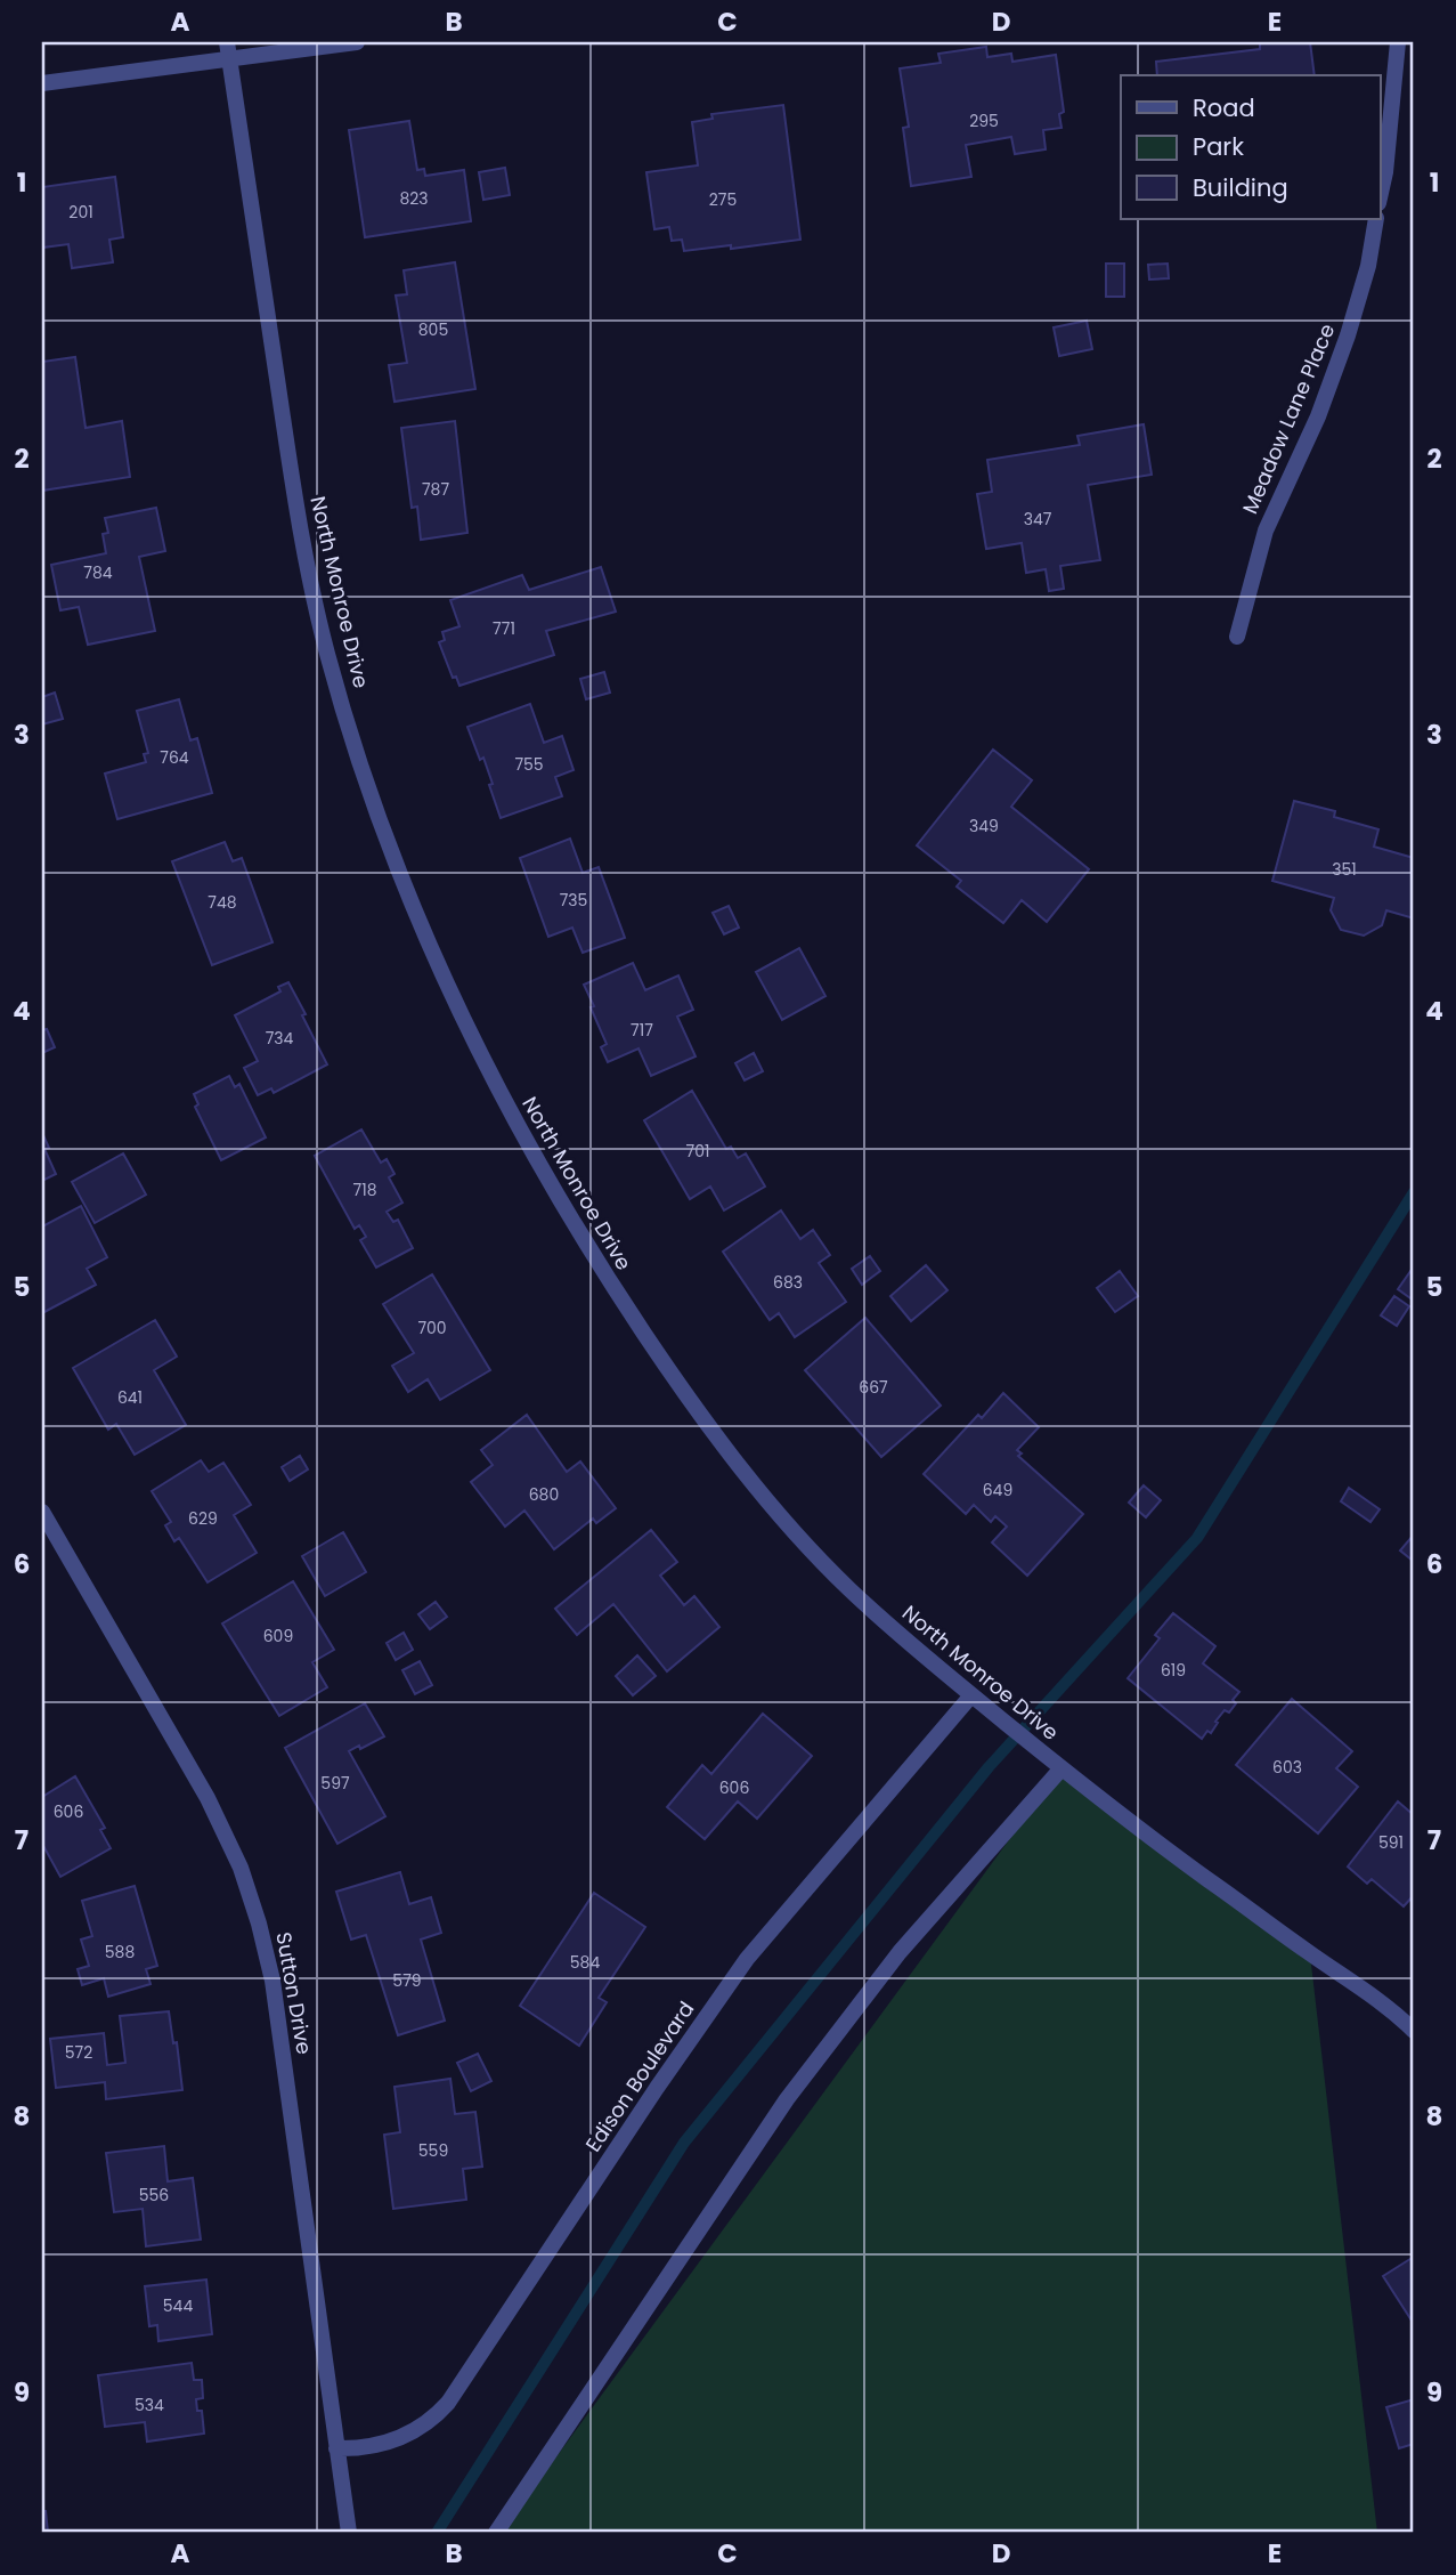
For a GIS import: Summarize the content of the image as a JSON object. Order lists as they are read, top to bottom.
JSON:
{
  "streets": {
    "street": [
      "Meadow Lane Place",
      "North Monroe Drive",
      "Sutton Drive",
      "Edison Boulevard"
    ]
  },
  "crossings": [
    ["North Monroe Drive", "Edison Boulevard"],
    ["Sutton Drive", "Edison Boulevard"]
  ],
  "house_numbers": [
    "295",
    "823",
    "275",
    "201",
    "805",
    "787",
    "347",
    "784",
    "771",
    "764",
    "755",
    "349",
    "351",
    "735",
    "748",
    "717",
    "734",
    "701",
    "718",
    "683",
    "700",
    "667",
    "641",
    "649",
    "680",
    "629",
    "609",
    "619",
    "603",
    "597",
    "606",
    "606",
    "591",
    "588",
    "584",
    "579",
    "572",
    "559",
    "556",
    "544",
    "534"
  ],
  "legend": ["Road", "Park", "Building"],
  "grid": {
    "columns": [
      "A",
      "B",
      "C",
      "D",
      "E"
    ],
    "rows": [
      "1",
      "2",
      "3",
      "4",
      "5",
      "6",
      "7",
      "8",
      "9"
    ]
  }
}
